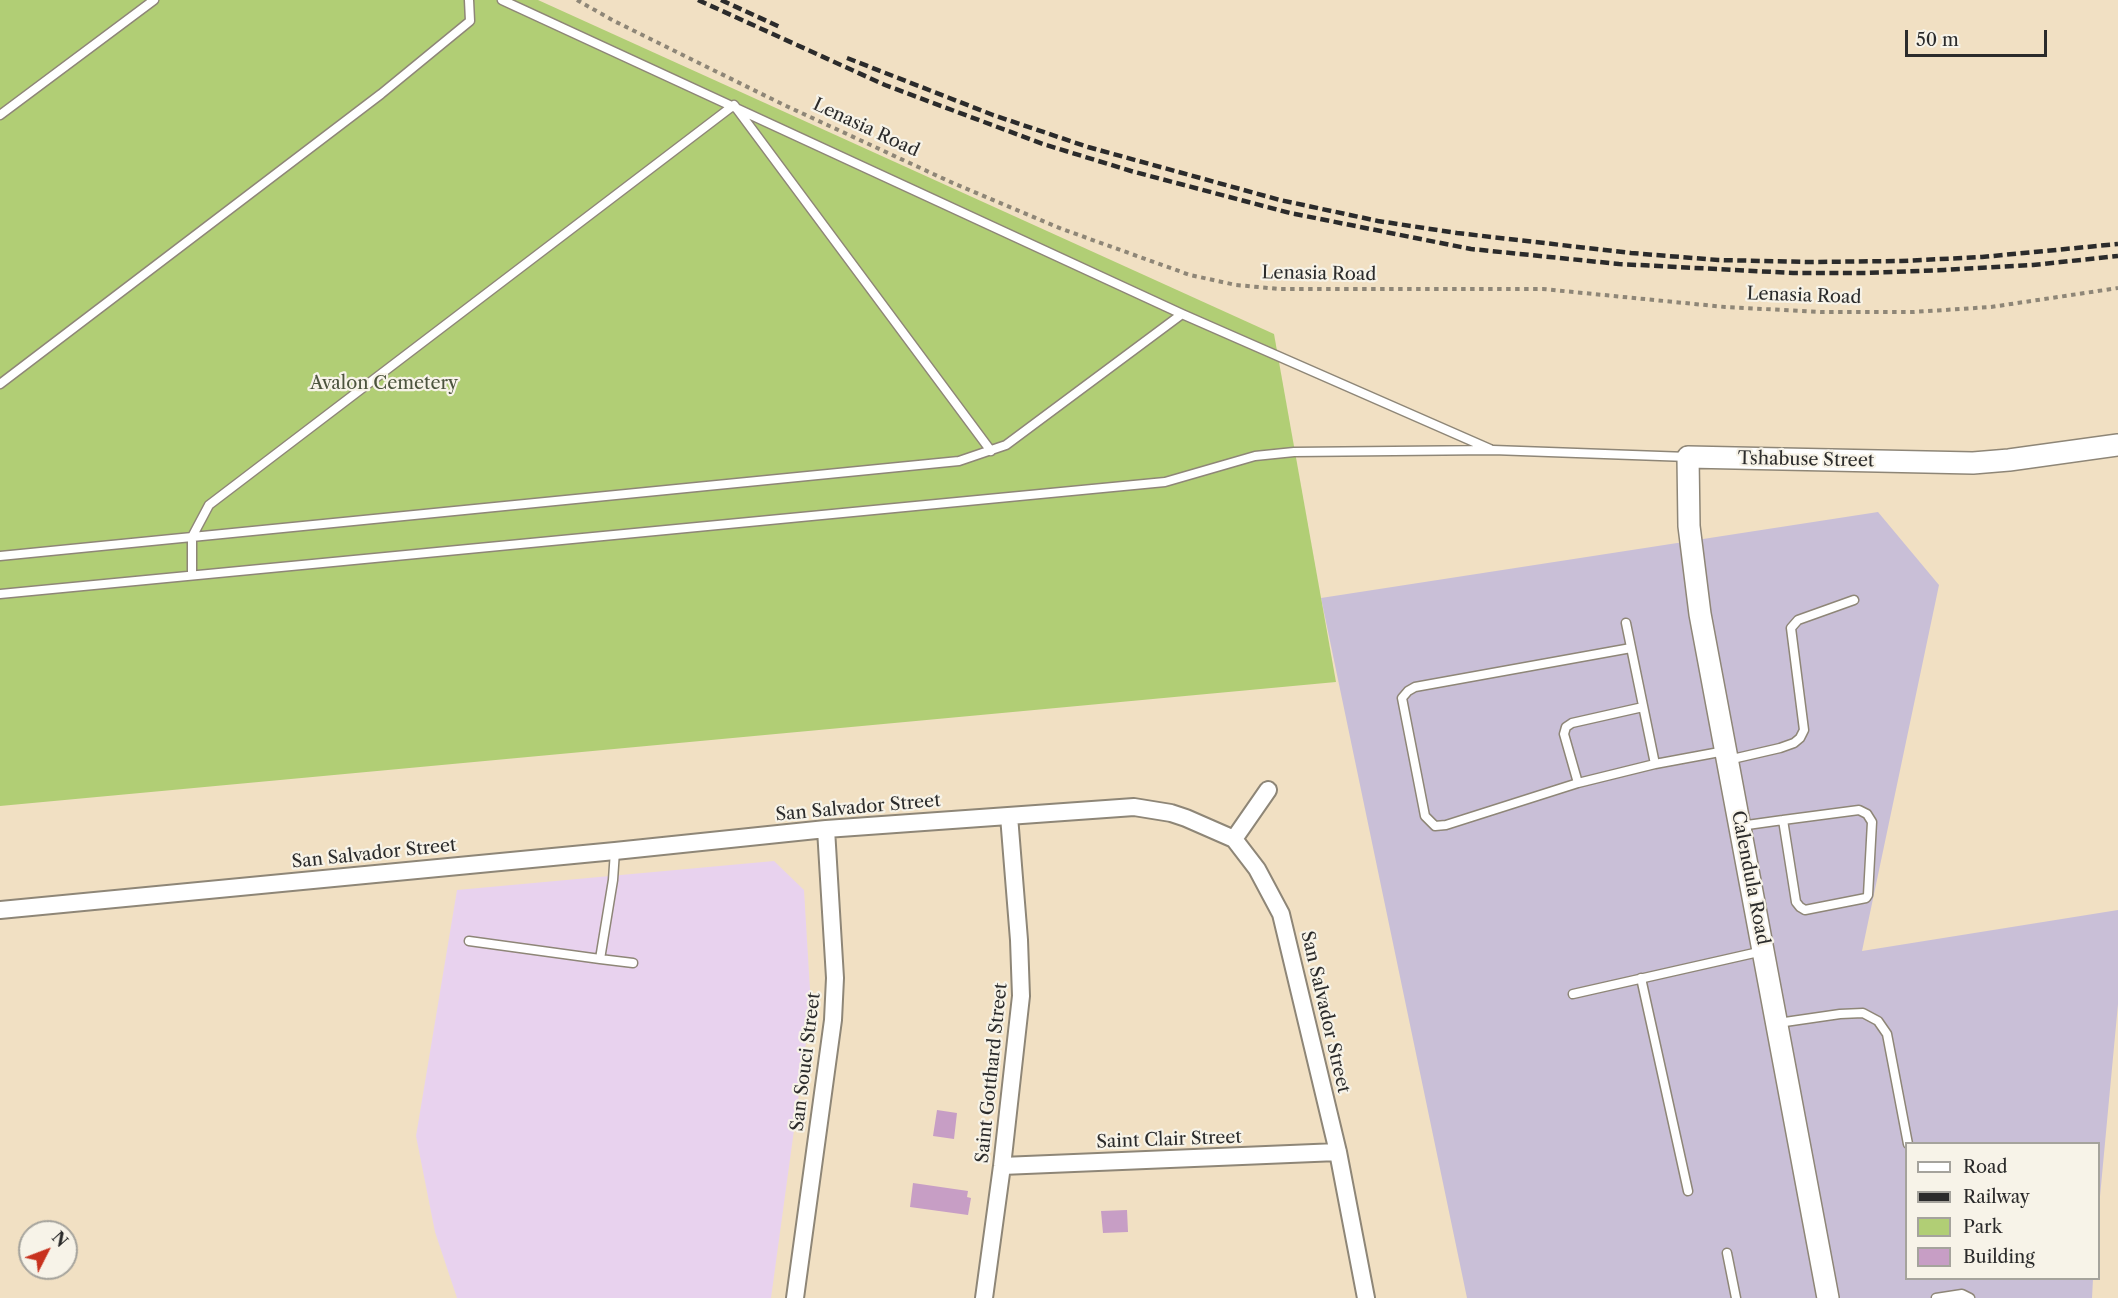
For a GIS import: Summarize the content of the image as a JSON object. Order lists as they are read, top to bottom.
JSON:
{
  "streets": {
    "street": [
      "Tshabuse Street",
      "San Salvador Street",
      "Calendula Road",
      "San Souci Street",
      "Saint Gotthard Street",
      "Saint Clair Street"
    ],
    "path": ["Lenasia Road"]
  },
  "crossings": [
    ["Tshabuse Street", "Calendula Road"],
    ["San Salvador Street", "San Souci Street"],
    ["San Salvador Street", "Saint Gotthard Street"],
    ["San Salvador Street", "Saint Clair Street"],
    ["Saint Gotthard Street", "Saint Clair Street"]
  ],
  "parks": ["Avalon Cemetery"],
  "legend": [
    "Road",
    "Railway",
    "Park",
    "Building"
  ],
  "scale_bar": "50 m",
  "north": "top right"
}
